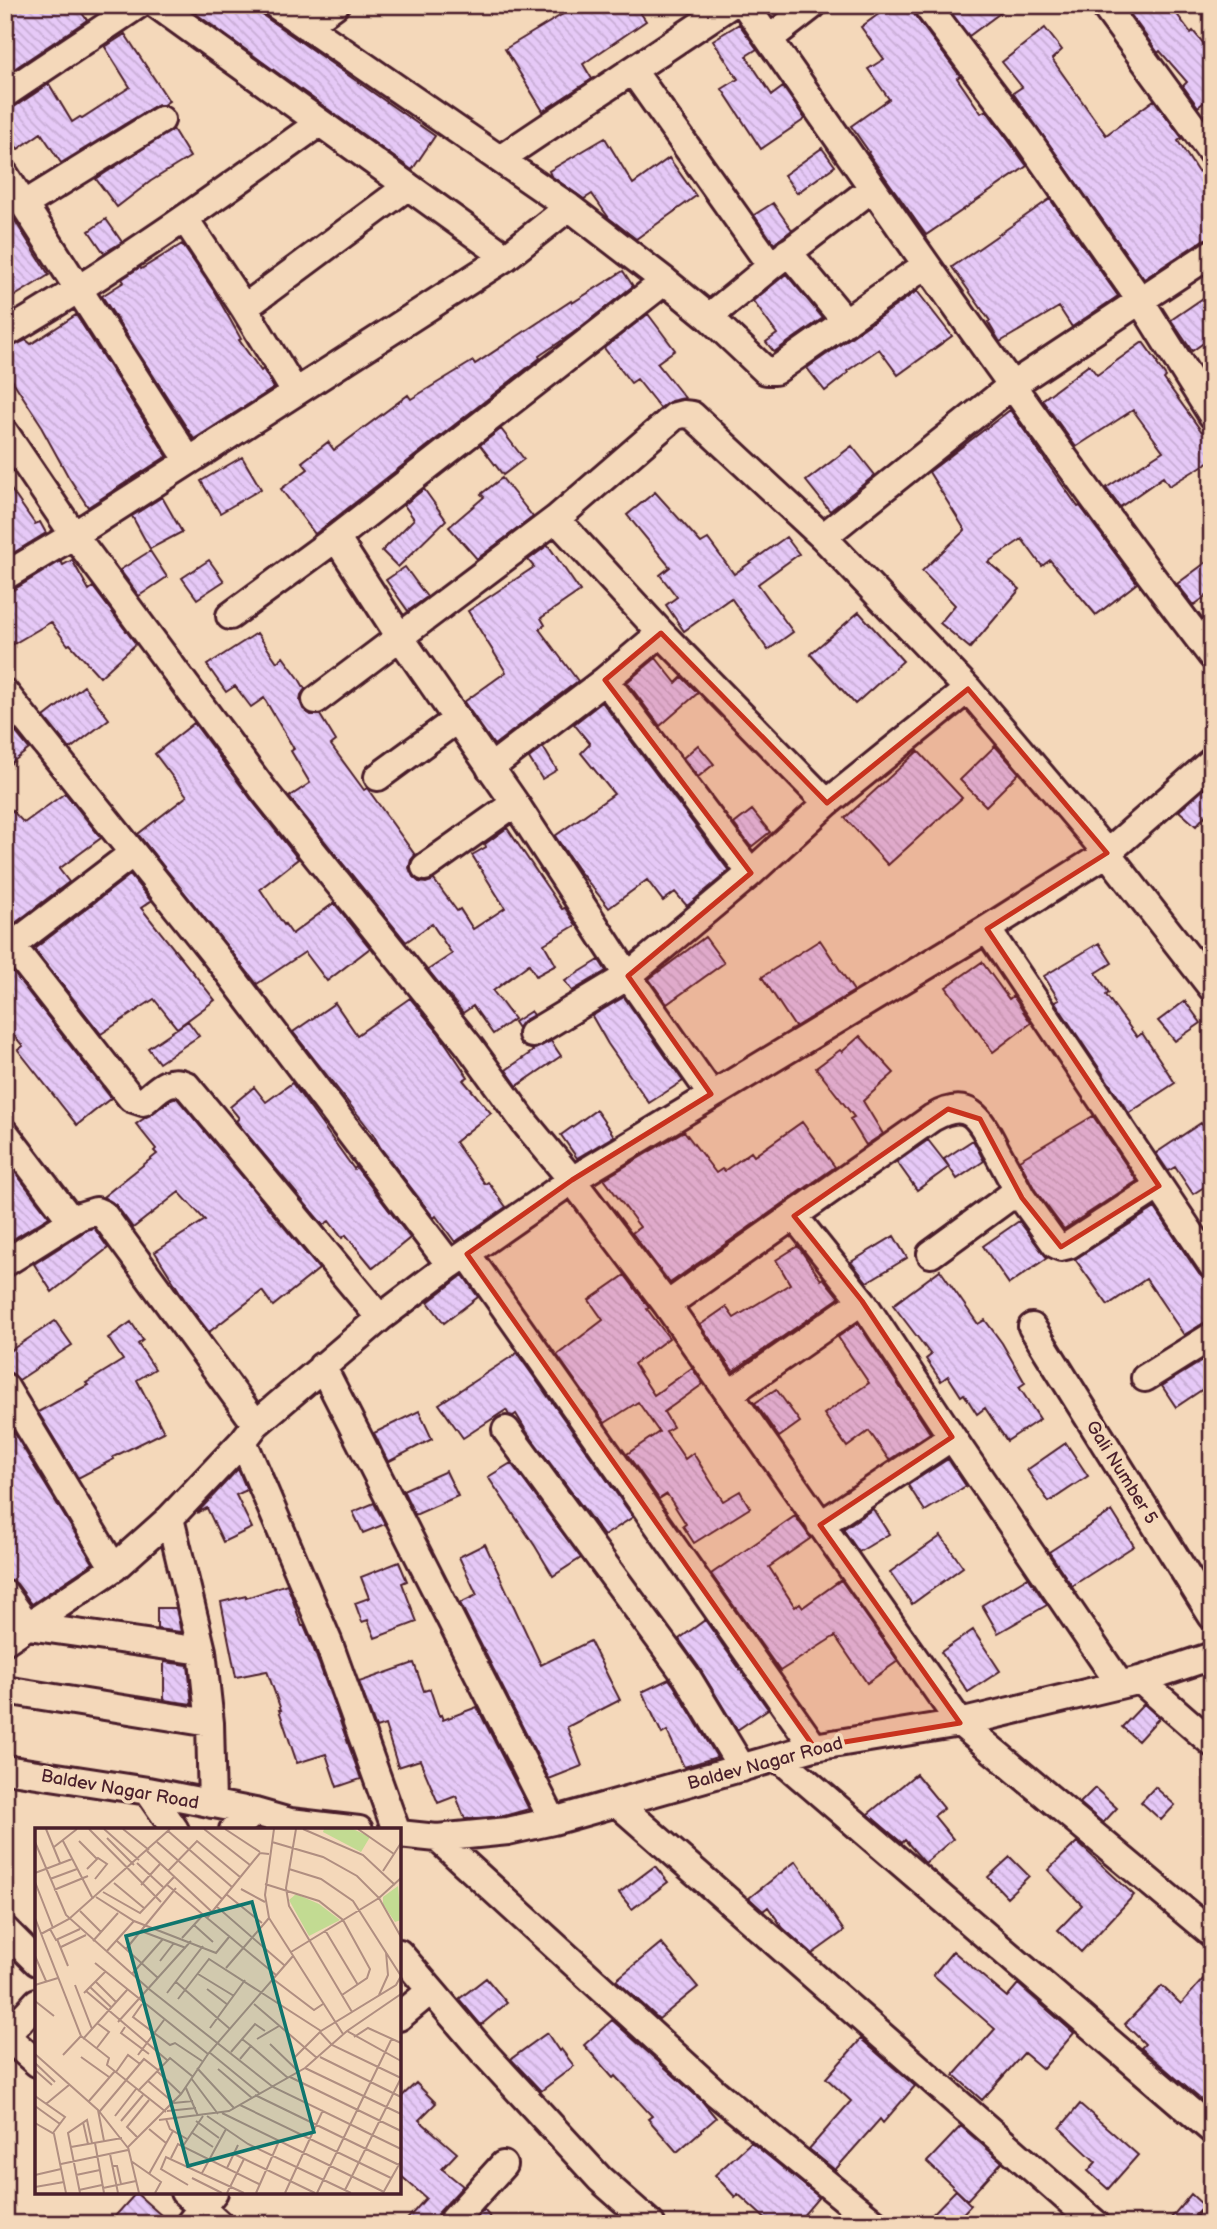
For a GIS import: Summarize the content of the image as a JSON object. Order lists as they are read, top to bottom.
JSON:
{
  "streets": {
    "street": ["Gali Number 5", "Baldev Nagar Road"]
  }
}
